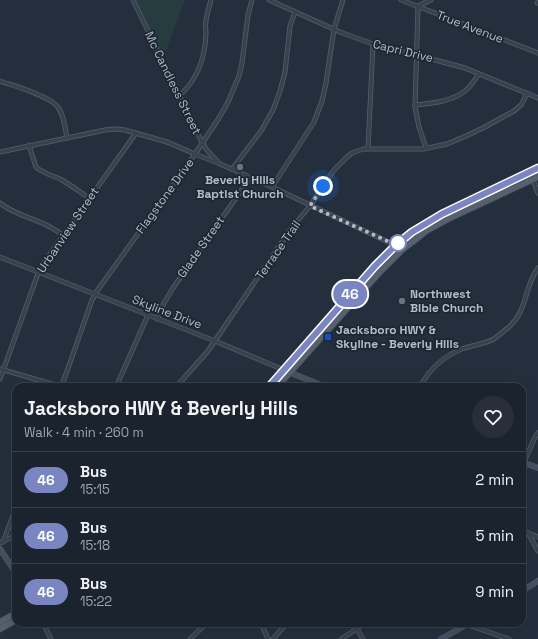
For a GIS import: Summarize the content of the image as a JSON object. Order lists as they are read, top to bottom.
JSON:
{
  "streets": {
    "street": [
      "True Avenue",
      "Capri Drive",
      "Mc Candless Street",
      "Flagstone Drive",
      "Urbanview Street",
      "Glade Street",
      "Terrace Trail",
      "Skyline Drive"
    ]
  },
  "crossings": [
    ["Capri Drive", "Terrace Trail"],
    ["Mc Candless Street", "Flagstone Drive"],
    ["Flagstone Drive", "Skyline Drive"],
    ["Urbanview Street", "Skyline Drive"],
    ["Glade Street", "Skyline Drive"],
    ["Terrace Trail", "Skyline Drive"]
  ],
  "places": {
    "other": ["Beverly Hills Baptist Church", "Northwest Bible Church"],
    "transit": ["Jacksboro HWY & Skyline - Beverly Hills"]
  },
  "lines": ["bus line 46"],
  "page": {
    "on_map": "46",
    "heading": ["Jacksboro HWY & Beverly Hills", "Walk · 4 min · 260 m"],
    "list": [
      {
        "mark": "46",
        "name": "Bus",
        "note": "15:15",
        "value": "2 min"
      },
      {
        "mark": "46",
        "name": "Bus",
        "note": "15:18",
        "value": "5 min"
      },
      {
        "mark": "46",
        "name": "Bus",
        "note": "15:22",
        "value": "9 min"
      }
    ]
  }
}
